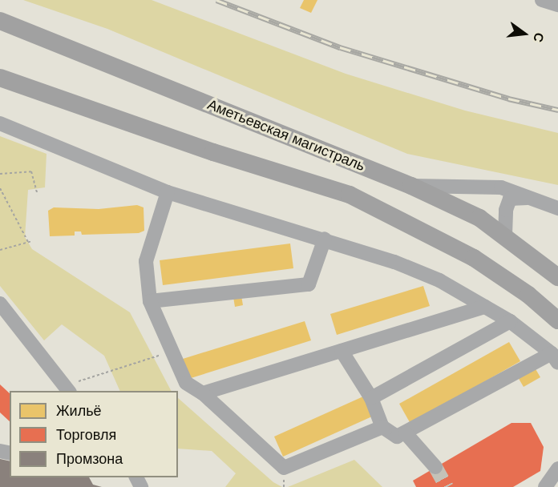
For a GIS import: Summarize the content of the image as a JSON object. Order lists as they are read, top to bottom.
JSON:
{
  "streets": {
    "main road": ["Аметьевская магистраль"]
  },
  "legend": ["Жильё", "Торговля", "Промзона"],
  "north": "right"
}
